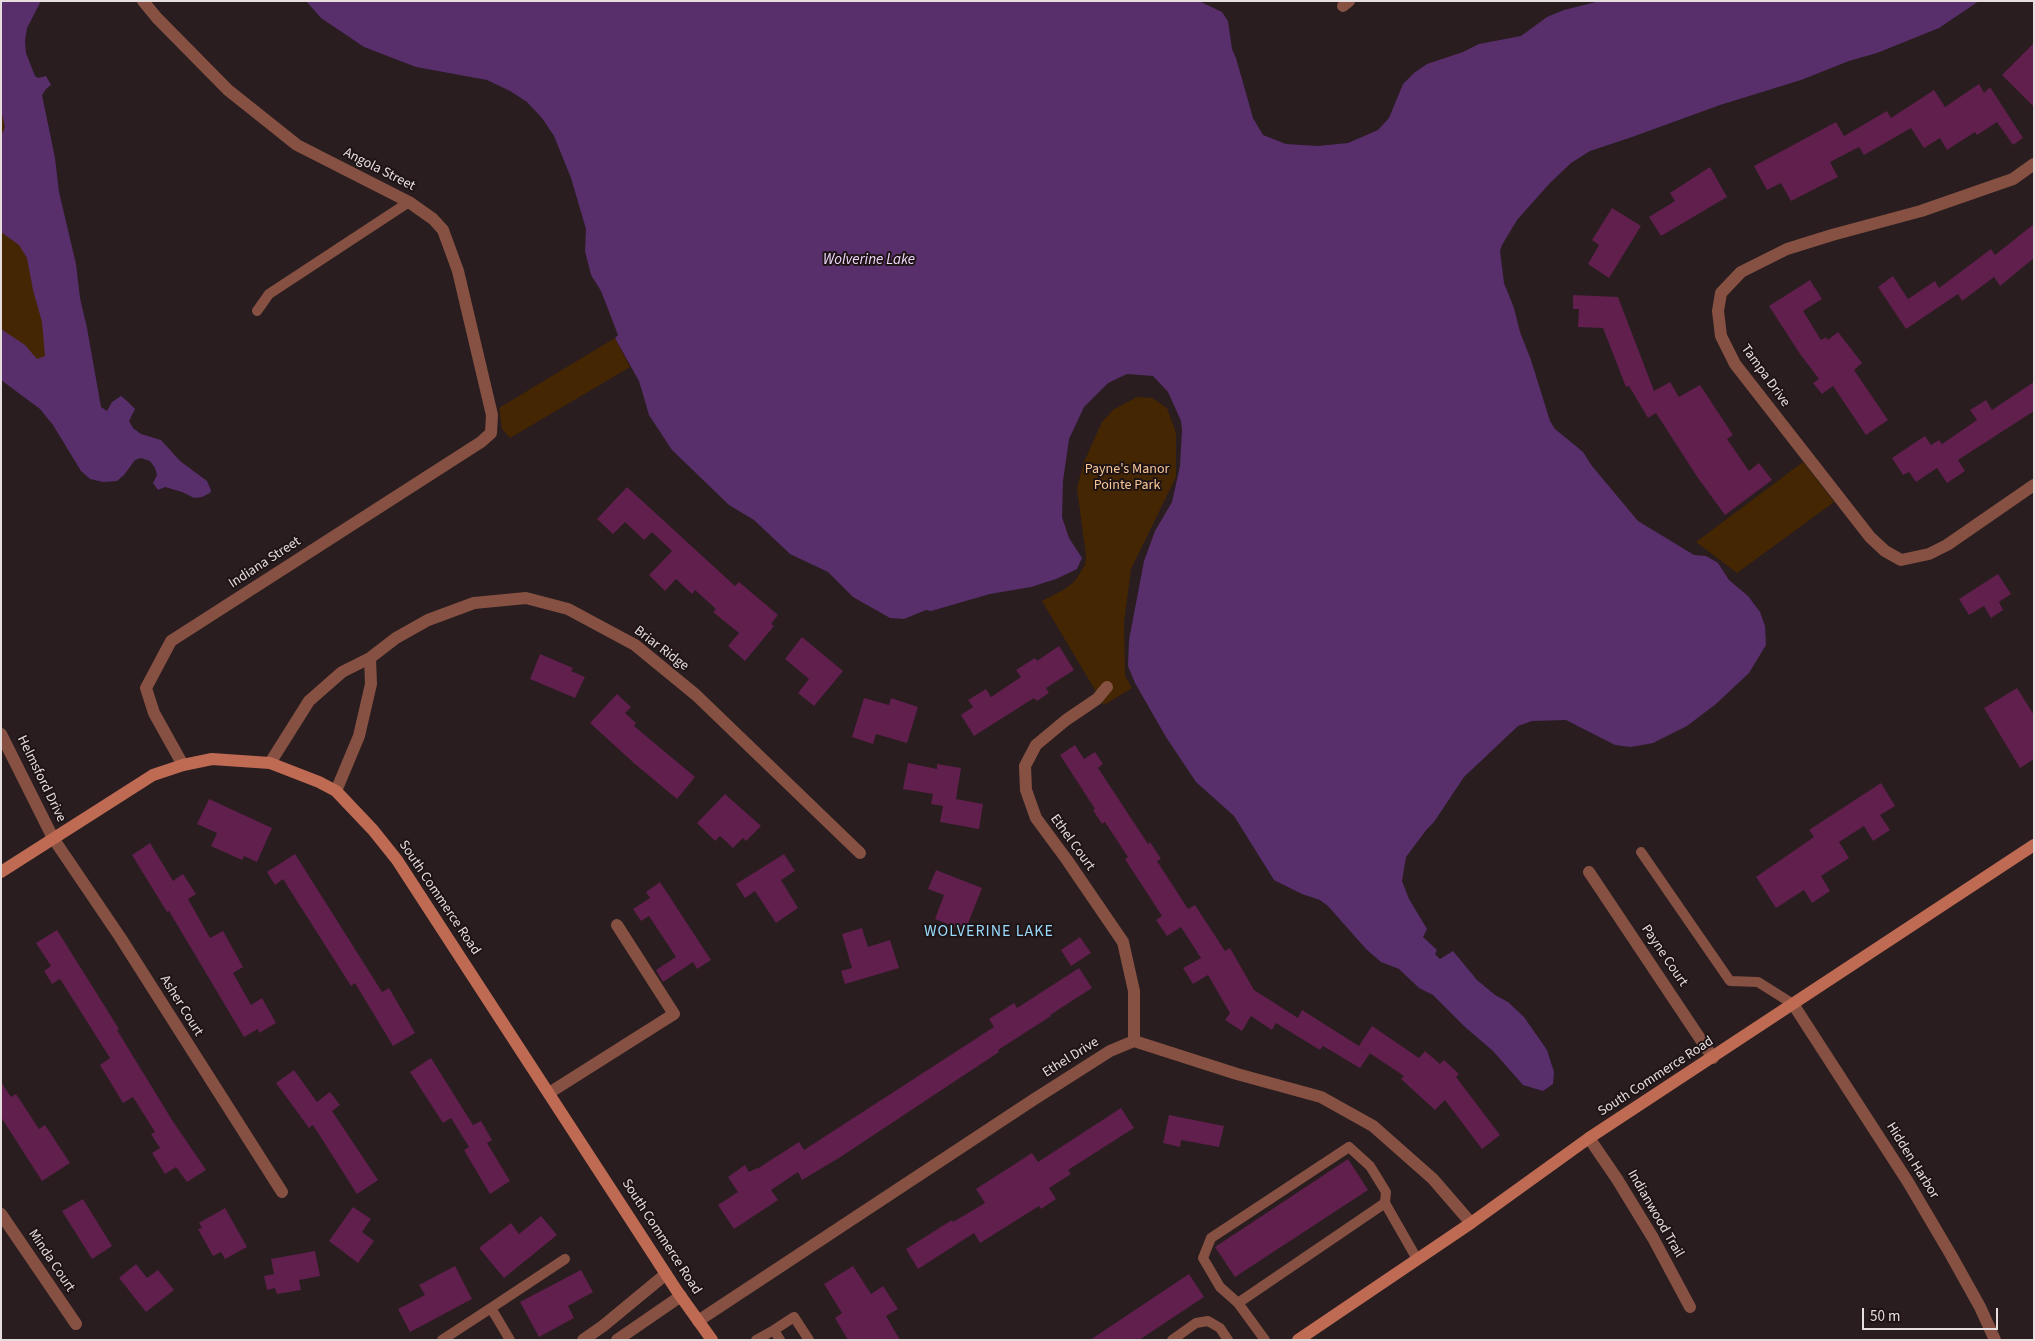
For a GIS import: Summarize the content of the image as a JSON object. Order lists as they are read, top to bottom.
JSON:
{
  "streets": {
    "street": [
      "Angola Street",
      "Tampa Drive",
      "Indiana Street",
      "Briar Ridge",
      "Helmsford Drive",
      "Ethel Court",
      "South Commerce Road",
      "Payne Court",
      "Asher Court",
      "Ethel Drive",
      "Hidden Harbor",
      "Indianwood Trail",
      "Minda Court"
    ]
  },
  "crossings": [
    ["Angola Street", "Indiana Street"],
    ["Indiana Street", "South Commerce Road"],
    ["Briar Ridge", "South Commerce Road"],
    ["Helmsford Drive", "South Commerce Road"],
    ["Helmsford Drive", "Asher Court"],
    ["Ethel Court", "Ethel Drive"],
    ["South Commerce Road", "Payne Court"],
    ["South Commerce Road", "Asher Court"],
    ["South Commerce Road", "Ethel Drive"],
    ["South Commerce Road", "Hidden Harbor"],
    ["South Commerce Road", "Indianwood Trail"]
  ],
  "districts": ["WOLVERINE LAKE"],
  "water": ["Wolverine Lake"],
  "parks": ["Payne's Manor Pointe Park"],
  "scale_bar": "50 m"
}
